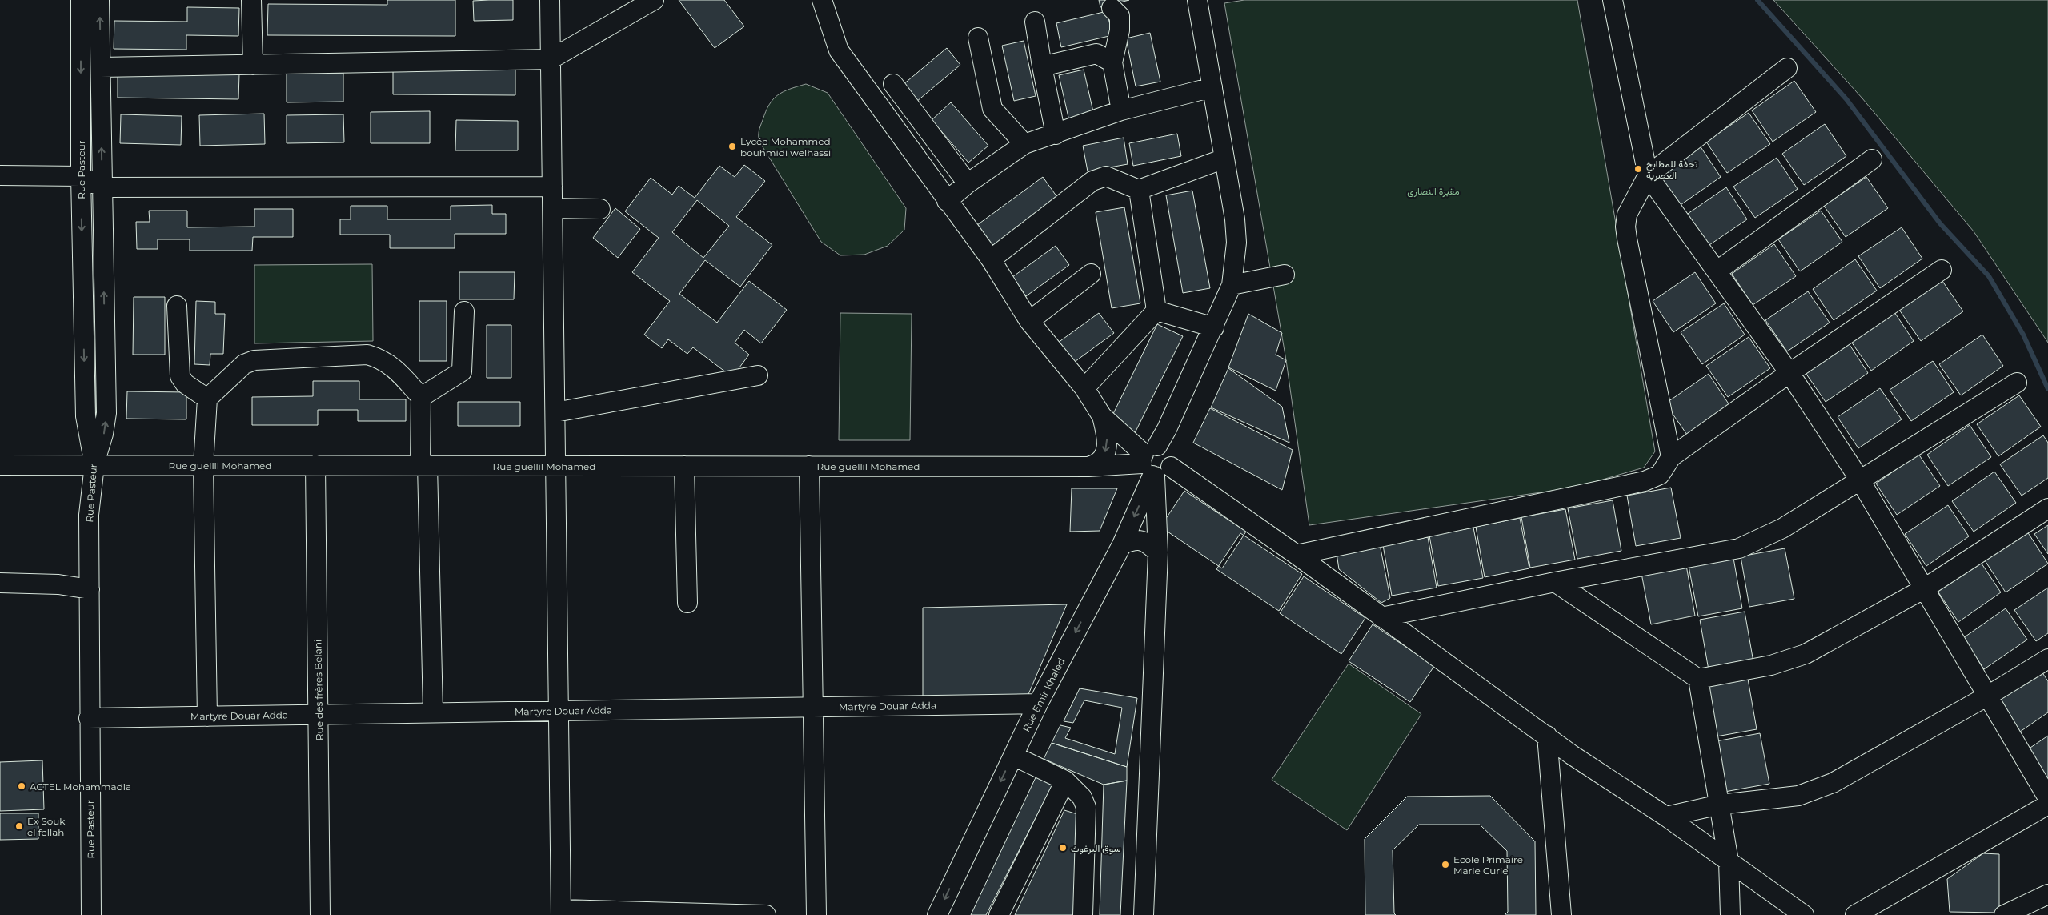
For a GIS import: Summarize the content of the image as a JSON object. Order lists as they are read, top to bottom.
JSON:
{
  "streets": {
    "street": [
      "Rue Pasteur",
      "Rue guellil Mohamed",
      "Rue des frères Belani",
      "Rue Emir Khaled",
      "Martyre Douar Adda"
    ]
  },
  "crossings": [
    ["Rue Pasteur", "Rue guellil Mohamed"],
    ["Rue Pasteur", "Martyre Douar Adda"],
    ["Rue guellil Mohamed", "Rue des frères Belani"],
    ["Rue guellil Mohamed", "Rue Emir Khaled"],
    ["Rue des frères Belani", "Martyre Douar Adda"],
    ["Rue Emir Khaled", "Martyre Douar Adda"]
  ],
  "parks": ["مقبرة النصارى"],
  "places": [
    "Lycée Mohammed bouhmidi welhassi",
    "تحفة للمطابخ العصرية",
    "ACTEL Mohammadia",
    "Ex Souk el fellah",
    "سوق البرغوث",
    "Ecole Primaire Marie Curie"
  ]
}
